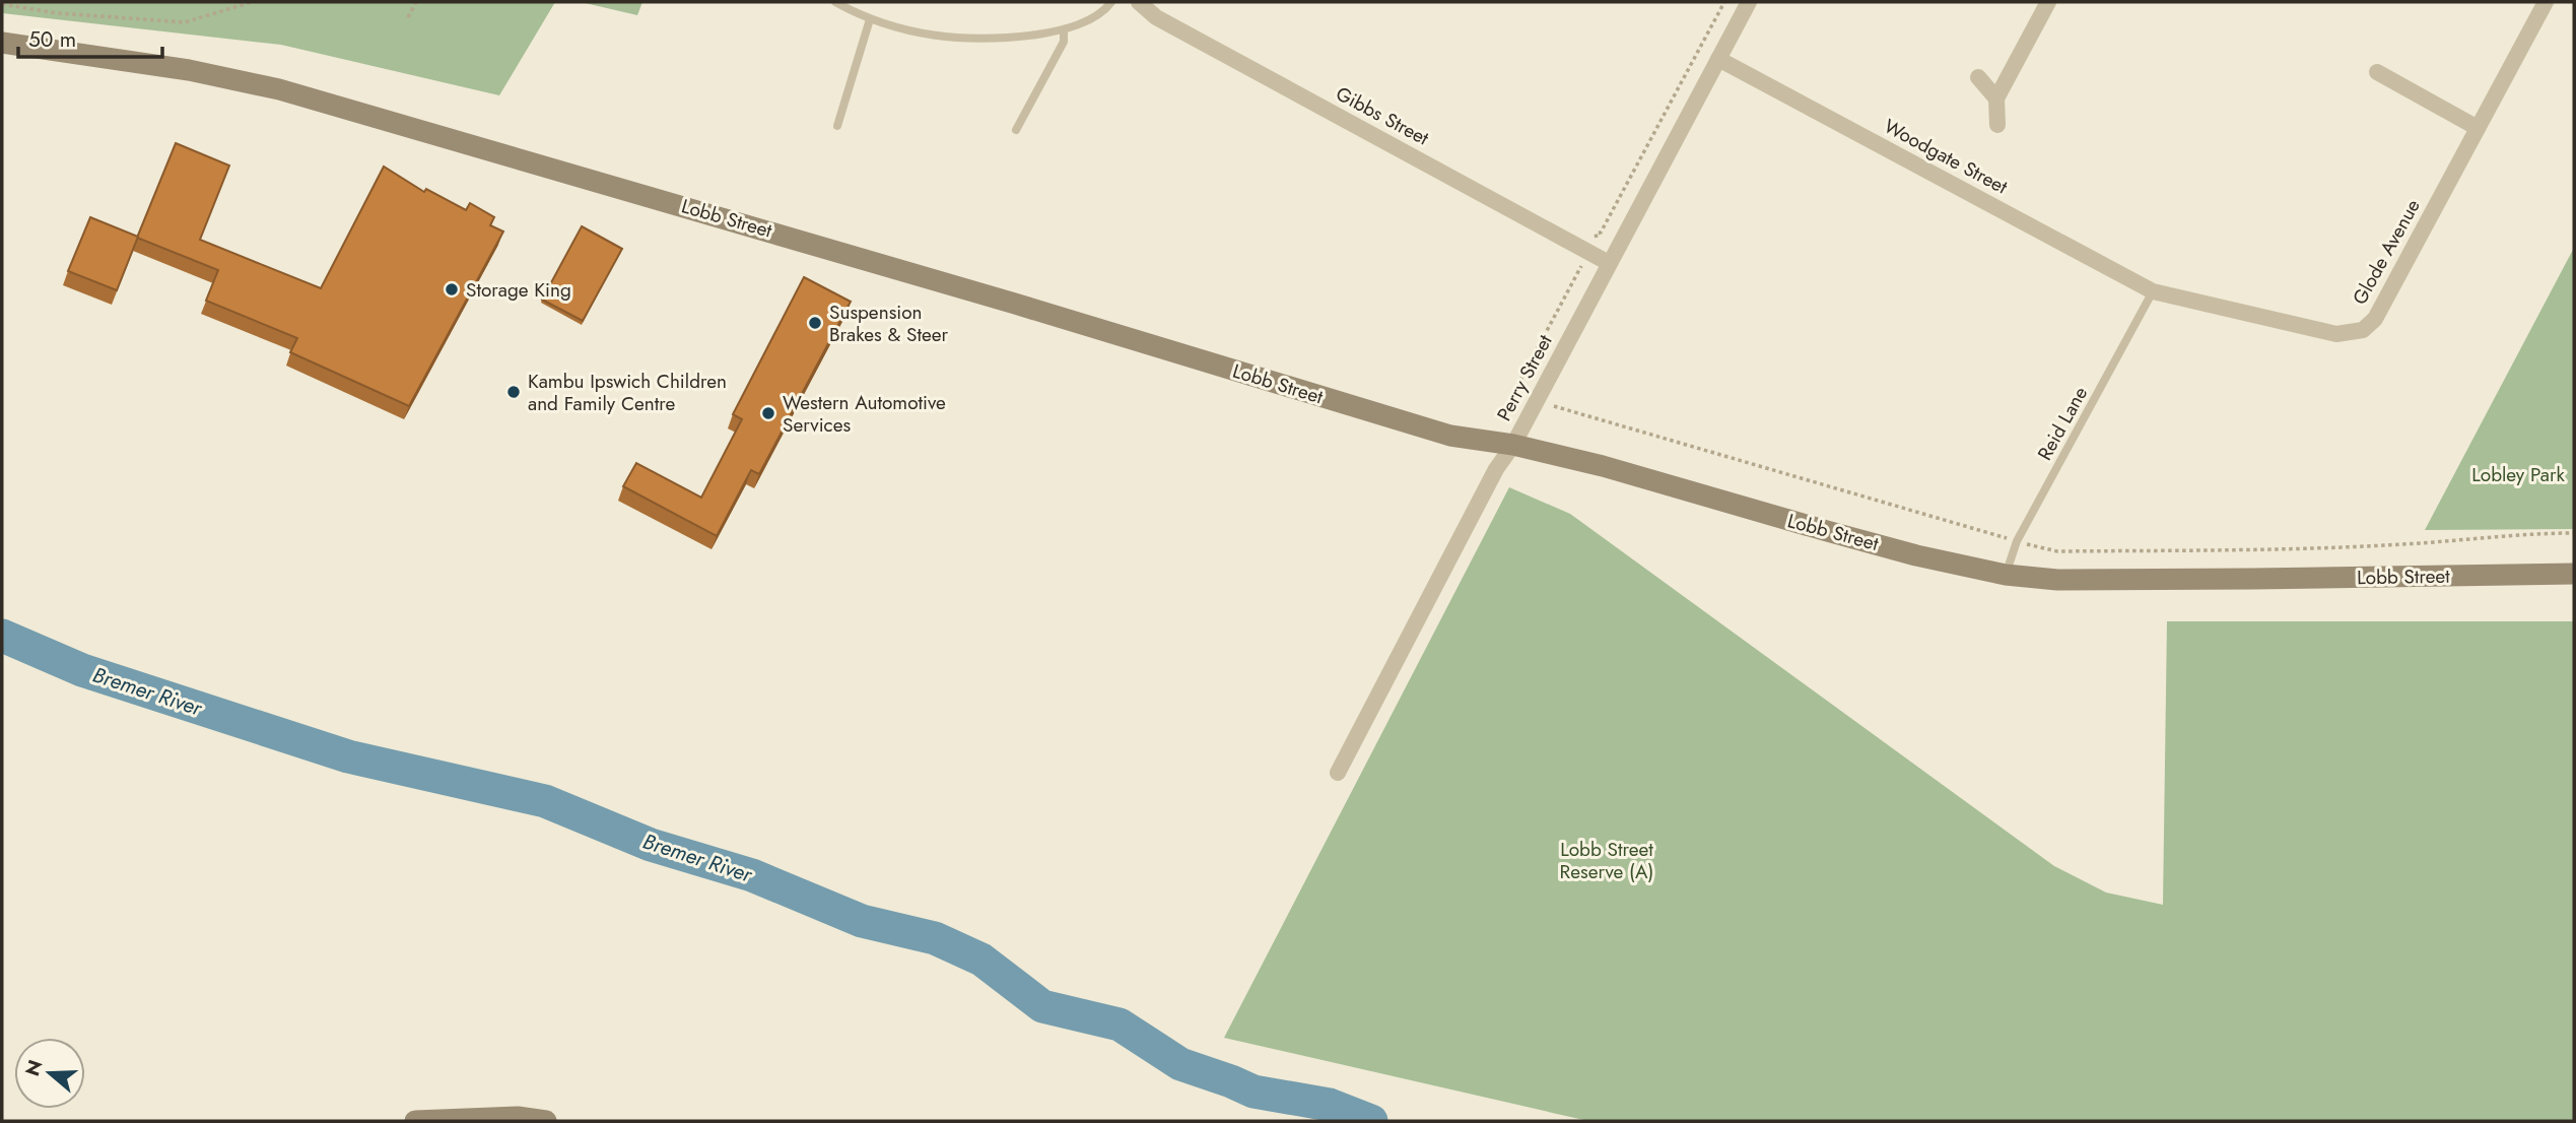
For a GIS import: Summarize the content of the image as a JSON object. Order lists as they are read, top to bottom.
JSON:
{
  "streets": {
    "main road": ["Lobb Street"],
    "street": [
      "Gibbs Street",
      "Woodgate Street",
      "Glode Avenue",
      "Perry Street"
    ],
    "lane": ["Reid Lane"]
  },
  "crossings": [
    ["Gibbs Street", "Perry Street"],
    ["Woodgate Street", "Glode Avenue"],
    ["Woodgate Street", "Perry Street"],
    ["Woodgate Street", "Reid Lane"],
    ["Lobb Street", "Perry Street"],
    ["Lobb Street", "Reid Lane"],
    ["Glode Avenue", "Reid Lane"]
  ],
  "water": ["Bremer River"],
  "parks": ["Lobley Park", "Lobb Street Reserve (A)"],
  "places": [
    "Storage King",
    "Suspension Brakes & Steer",
    "Kambu Ipswich Children and Family Centre",
    "Western Automotive Services"
  ],
  "scale_bar": "50 m",
  "north": "left"
}
